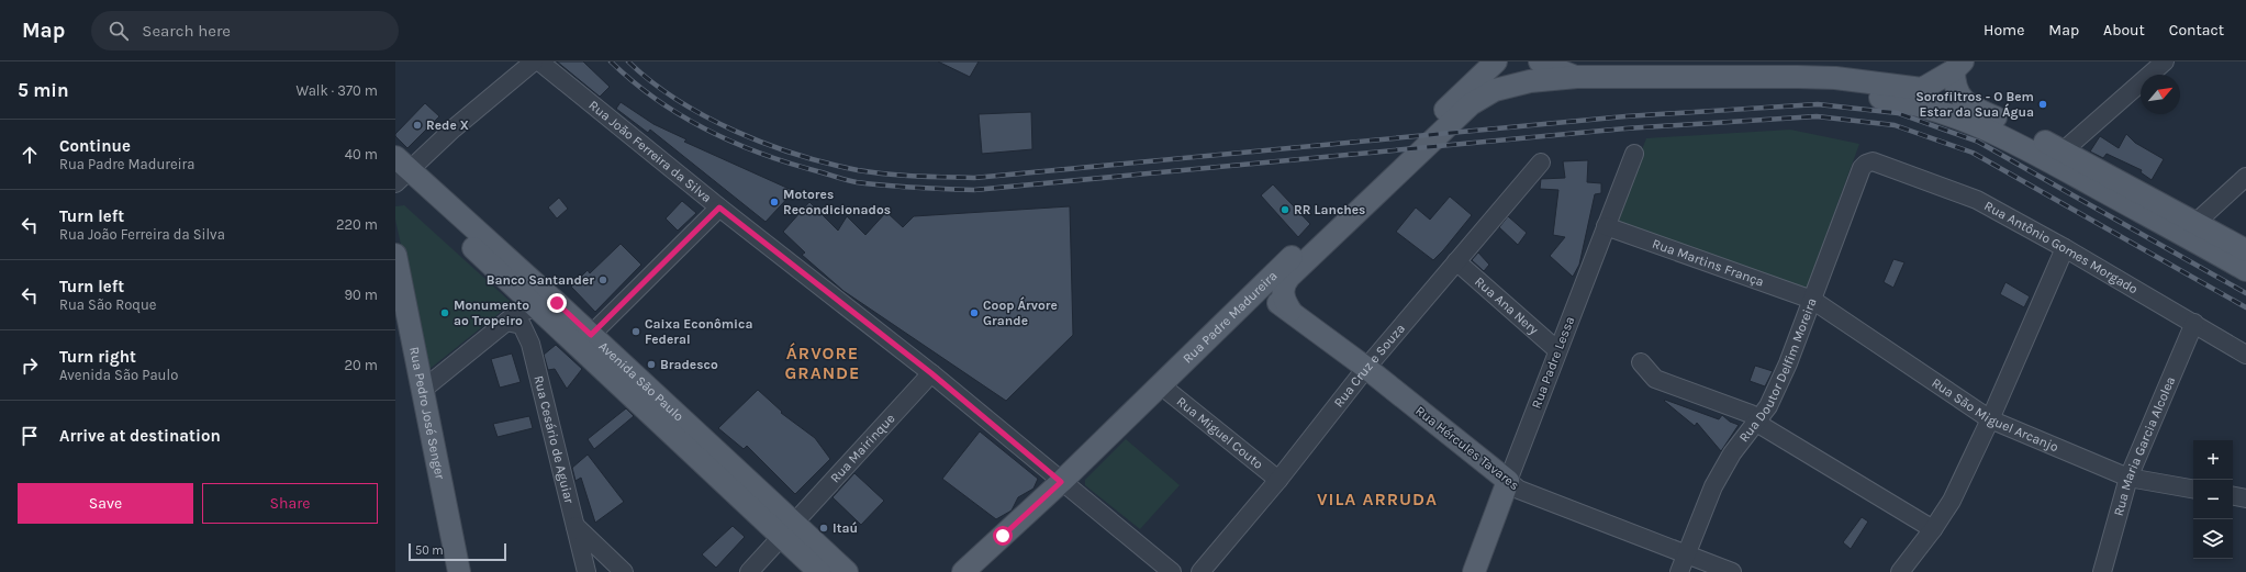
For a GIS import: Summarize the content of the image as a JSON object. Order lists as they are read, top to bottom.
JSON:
{
  "streets": {
    "main road": [
      "Rua Padre Madureira",
      "Rua Padre Lessa",
      "Avenida São Paulo",
      "Rua Pedro José Senger",
      "Rua Hércules Tavares"
    ],
    "street": [
      "Rua João Ferreira da Silva",
      "Rua Antônio Gomes Morgado",
      "Rua Martins França",
      "Rua Ana Nery",
      "Rua Cruz e Souza",
      "Rua Doutor Delfim Moreira",
      "Rua São Miguel Arcanjo",
      "Rua Miguel Couto",
      "Rua Cesário de Aguiar",
      "Rua Maria Garcia Alcolea",
      "Rua Mairinque"
    ]
  },
  "crossings": [
    ["Rua João Ferreira da Silva", "Rua Padre Madureira"],
    ["Rua João Ferreira da Silva", "Rua Mairinque"],
    ["Rua Antônio Gomes Morgado", "Rua Doutor Delfim Moreira"],
    ["Rua Antônio Gomes Morgado", "Rua Maria Garcia Alcolea"],
    ["Rua Martins França", "Rua Padre Lessa"],
    ["Rua Martins França", "Rua Doutor Delfim Moreira"],
    ["Rua Martins França", "Rua São Miguel Arcanjo"],
    ["Rua Ana Nery", "Rua Padre Lessa"],
    ["Rua Ana Nery", "Rua Cruz e Souza"],
    ["Rua Padre Madureira", "Rua Miguel Couto"],
    ["Rua Padre Madureira", "Rua Hércules Tavares"],
    ["Rua Padre Lessa", "Rua Hércules Tavares"],
    ["Rua Cruz e Souza", "Rua Miguel Couto"],
    ["Rua Cruz e Souza", "Rua Hércules Tavares"],
    ["Rua Doutor Delfim Moreira", "Rua São Miguel Arcanjo"],
    ["Rua Doutor Delfim Moreira", "Rua Hércules Tavares"],
    ["Avenida São Paulo", "Rua Mairinque"],
    ["Rua São Miguel Arcanjo", "Rua Maria Garcia Alcolea"]
  ],
  "districts": ["ÁRVORE GRANDE", "VILA ARRUDA"],
  "places": [
    "Sorofiltros - O Bem Estar da Sua Água",
    "Rede X",
    "Motores Recondicionados",
    "RR Lanches",
    "Banco Santander",
    "Monumento ao Tropeiro",
    "Coop Árvore Grande",
    "Caixa Econômica Federal",
    "Bradesco",
    "Itaú"
  ],
  "scale_bar": "50 m",
  "north": "top right",
  "page": {
    "header": "Map",
    "search": "Search here",
    "nav": [
      "Home",
      "Map",
      "About",
      "Contact"
    ],
    "heading": ["5 min", "Walk · 370 m"],
    "list": [
      ["Continue", "Rua Padre Madureira", "40 m"],
      ["Turn left", "Rua João Ferreira da Silva", "220 m"],
      ["Turn left", "Rua São Roque", "90 m"],
      ["Turn right", "Avenida São Paulo", "20 m"],
      "Arrive at destination"
    ],
    "map_buttons": ["+", "−"],
    "buttons": ["Save", "Share"],
    "scale": "50 m"
  }
}
